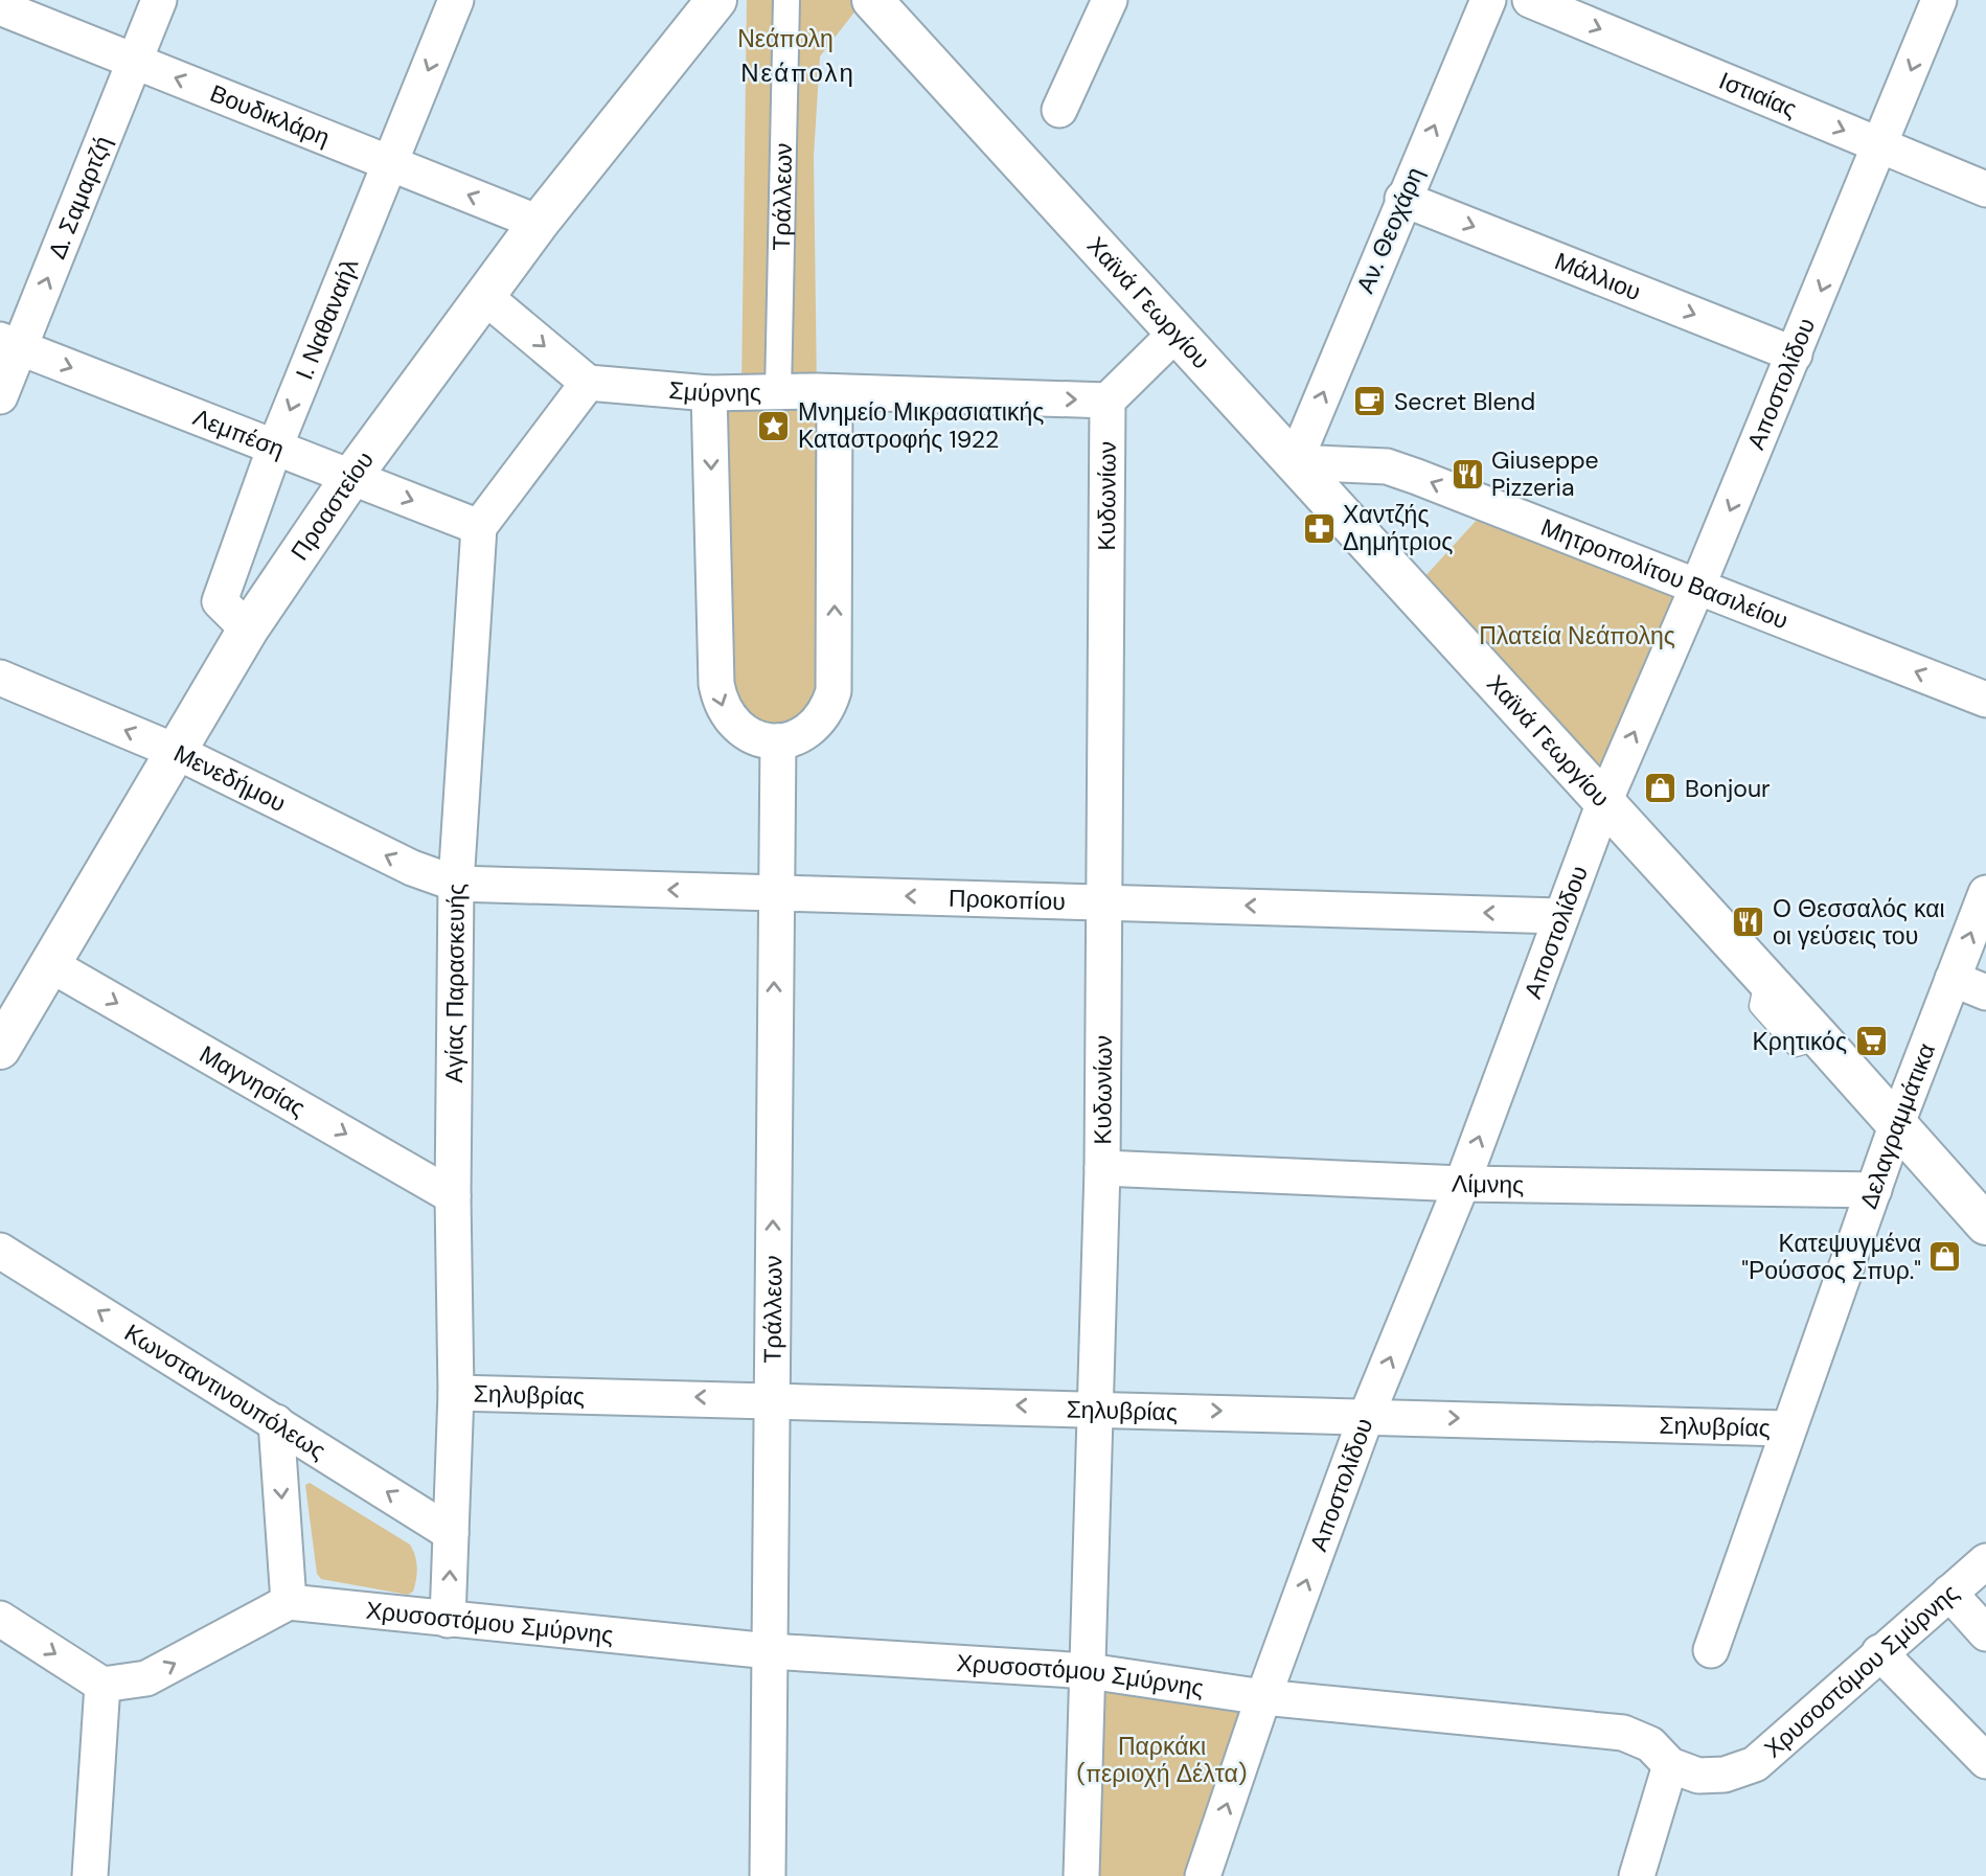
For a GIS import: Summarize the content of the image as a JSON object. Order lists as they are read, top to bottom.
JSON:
{
  "streets": {
    "main road": ["Χαϊνά Γεωργίου", "Προαστείου"],
    "street": [
      "Ιστιαίας",
      "Βουδικλάρη",
      "Τράλλεων",
      "Δ. Σαμαρτζή",
      "Αν. Θεοχάρη",
      "Μάλλιου",
      "Ι. Ναθαναήλ",
      "Αποστολίδου",
      "Σμύρνης",
      "Λεμπέση",
      "Κυδωνίων",
      "Μητροπολίτου Βασιλείου",
      "Μενεδήμου",
      "Προκοπίου",
      "Αγίας Παρασκευής",
      "Μαγνησίας",
      "Δελαγραμμάτικα",
      "Λίμνης",
      "Κωνσταντινουπόλεως",
      "Σηλυβρίας",
      "Χρυσοστόμου Σμύρνης"
    ]
  },
  "crossings": [
    ["Ιστιαίας", "Αποστολίδου"],
    ["Βουδικλάρη", "Δ. Σαμαρτζή"],
    ["Βουδικλάρη", "Ι. Ναθαναήλ"],
    ["Βουδικλάρη", "Προαστείου"],
    ["Τράλλεων", "Σμύρνης"],
    ["Τράλλεων", "Προκοπίου"],
    ["Τράλλεων", "Σηλυβρίας"],
    ["Τράλλεων", "Χρυσοστόμου Σμύρνης"],
    ["Δ. Σαμαρτζή", "Λεμπέση"],
    ["Αν. Θεοχάρη", "Μάλλιου"],
    ["Αν. Θεοχάρη", "Χαϊνά Γεωργίου"],
    ["Αν. Θεοχάρη", "Μητροπολίτου Βασιλείου"],
    ["Μάλλιου", "Αποστολίδου"],
    ["Χαϊνά Γεωργίου", "Αποστολίδου"],
    ["Χαϊνά Γεωργίου", "Μητροπολίτου Βασιλείου"],
    ["Χαϊνά Γεωργίου", "Δελαγραμμάτικα"],
    ["Ι. Ναθαναήλ", "Λεμπέση"],
    ["Ι. Ναθαναήλ", "Προαστείου"],
    ["Αποστολίδου", "Μητροπολίτου Βασιλείου"],
    ["Αποστολίδου", "Προκοπίου"],
    ["Αποστολίδου", "Λίμνης"],
    ["Αποστολίδου", "Σηλυβρίας"],
    ["Αποστολίδου", "Χρυσοστόμου Σμύρνης"],
    ["Σμύρνης", "Κυδωνίων"],
    ["Λεμπέση", "Προαστείου"],
    ["Λεμπέση", "Αγίας Παρασκευής"],
    ["Κυδωνίων", "Προκοπίου"],
    ["Κυδωνίων", "Λίμνης"],
    ["Κυδωνίων", "Σηλυβρίας"],
    ["Κυδωνίων", "Χρυσοστόμου Σμύρνης"],
    ["Προαστείου", "Μενεδήμου"],
    ["Προαστείου", "Μαγνησίας"],
    ["Μενεδήμου", "Προκοπίου"],
    ["Μενεδήμου", "Αγίας Παρασκευής"],
    ["Προκοπίου", "Αγίας Παρασκευής"],
    ["Αγίας Παρασκευής", "Μαγνησίας"],
    ["Αγίας Παρασκευής", "Κωνσταντινουπόλεως"],
    ["Αγίας Παρασκευής", "Σηλυβρίας"],
    ["Αγίας Παρασκευής", "Χρυσοστόμου Σμύρνης"],
    ["Δελαγραμμάτικα", "Λίμνης"],
    ["Δελαγραμμάτικα", "Σηλυβρίας"]
  ],
  "one_way": [
    "Ιστιαίας",
    "Βουδικλάρη",
    "Δ. Σαμαρτζή",
    "Αν. Θεοχάρη",
    "Μάλλιου",
    "Σμύρνης",
    "Λεμπέση",
    "Μητροπολίτου Βασιλείου",
    "Μενεδήμου",
    "Προκοπίου",
    "Μαγνησίας",
    "Κωνσταντινουπόλεως"
  ],
  "districts": ["Νεάπολη"],
  "parks": ["Νεάπολη", "Πλατεία Νεάπολης", "Παρκάκι (περιοχή Δέλτα)"],
  "places": {
    "cafe": ["Secret Blend"],
    "place": ["Μνημείο Μικρασιατικής Καταστροφής 1922"],
    "restaurant": ["Giuseppe Pizzeria", "Ο Θεσσαλός και οι γεύσεις του"],
    "pharmacy": ["Χαντζής Δημήτριος"],
    "shop": ["Bonjour", "Κατεψυγμένα \"Ρούσσος Σπυρ.\""],
    "supermarket": ["Κρητικός"]
  }
}
